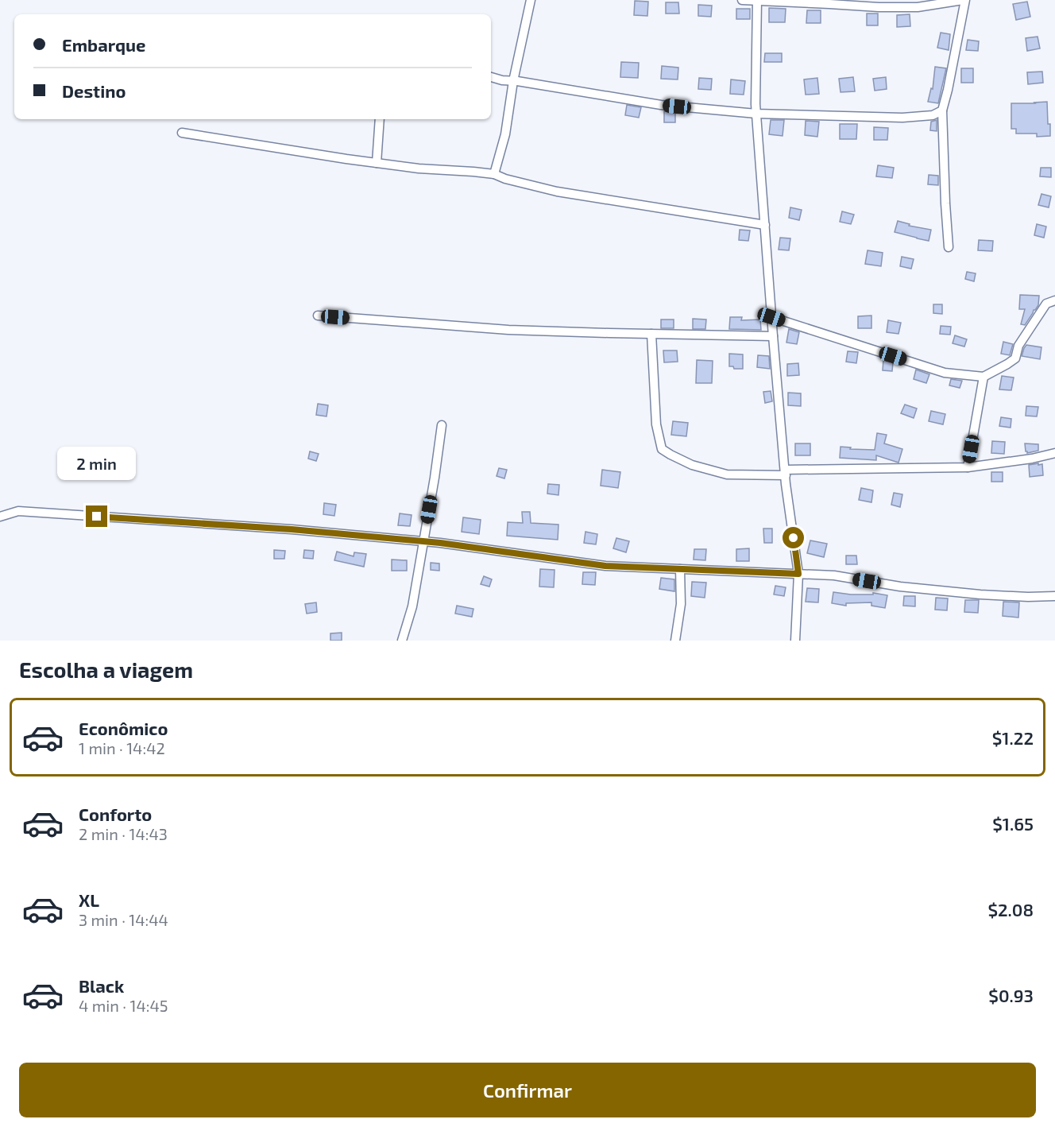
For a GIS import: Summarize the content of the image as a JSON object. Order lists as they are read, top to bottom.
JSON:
{
  "page": {
    "banner": ["Embarque", "Destino"],
    "bubble": "2 min",
    "heading": "Escolha a viagem",
    "list": [
      {
        "name": "Econômico",
        "note": "1 min · 14:42",
        "value": "$1.22"
      },
      {
        "name": "Conforto",
        "note": "2 min · 14:43",
        "value": "$1.65"
      },
      {
        "name": "XL",
        "note": "3 min · 14:44",
        "value": "$2.08"
      },
      {
        "name": "Black",
        "note": "4 min · 14:45",
        "value": "$0.93"
      }
    ],
    "buttons": "Confirmar"
  }
}
